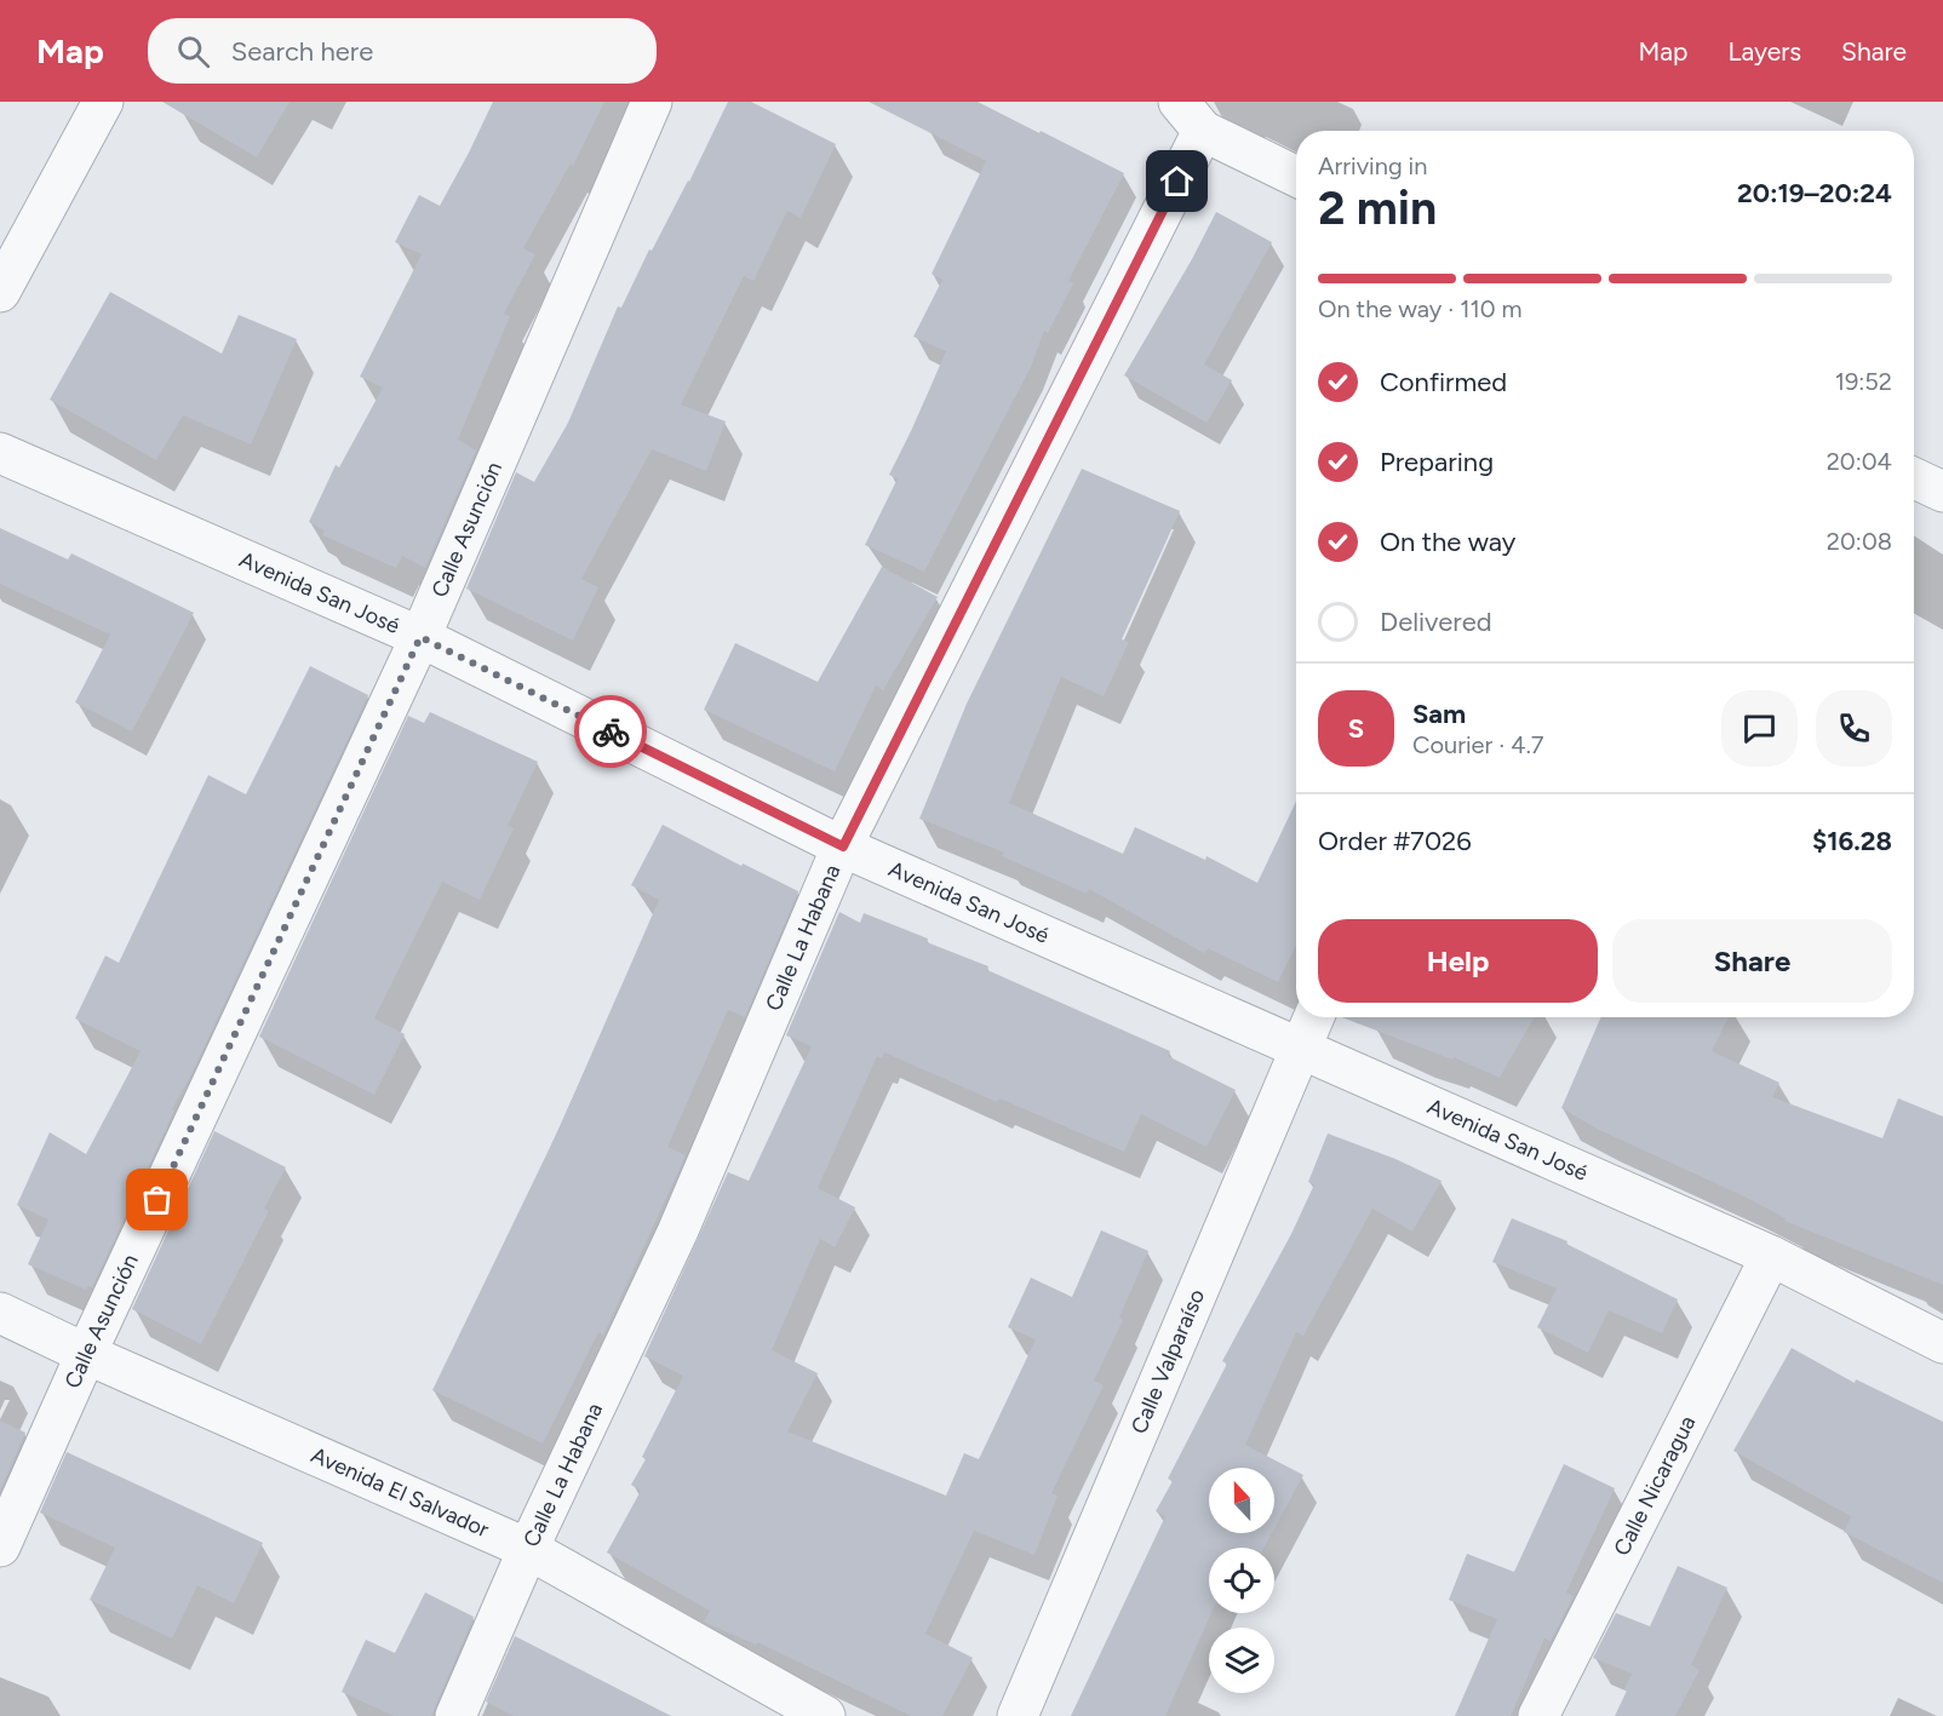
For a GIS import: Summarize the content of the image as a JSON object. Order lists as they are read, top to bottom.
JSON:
{
  "streets": {
    "street": [
      "Calle Asunción",
      "Avenida San José",
      "Calle La Habana",
      "Calle Valparaíso",
      "Calle Nicaragua",
      "Avenida El Salvador"
    ]
  },
  "crossings": [
    ["Calle Asunción", "Avenida San José"],
    ["Calle Asunción", "Avenida El Salvador"],
    ["Avenida San José", "Calle La Habana"],
    ["Avenida San José", "Calle Valparaíso"],
    ["Avenida San José", "Calle Nicaragua"],
    ["Calle La Habana", "Avenida El Salvador"]
  ],
  "north": "top",
  "page": {
    "header": "Map",
    "search": "Search here",
    "nav": ["Map", "Layers", "Share"],
    "heading": ["2 min", "Arriving in", "20:19–20:24"],
    "panel": [
      "Sam",
      "Courier · 4.7",
      "Order #7026",
      "$16.28"
    ],
    "bar": "On the way · 110 m",
    "list": [
      ["Confirmed", "19:52"],
      ["Preparing", "20:04"],
      ["On the way", "20:08"],
      "Delivered"
    ],
    "round": "S",
    "buttons": ["Help", "Share"]
  }
}
